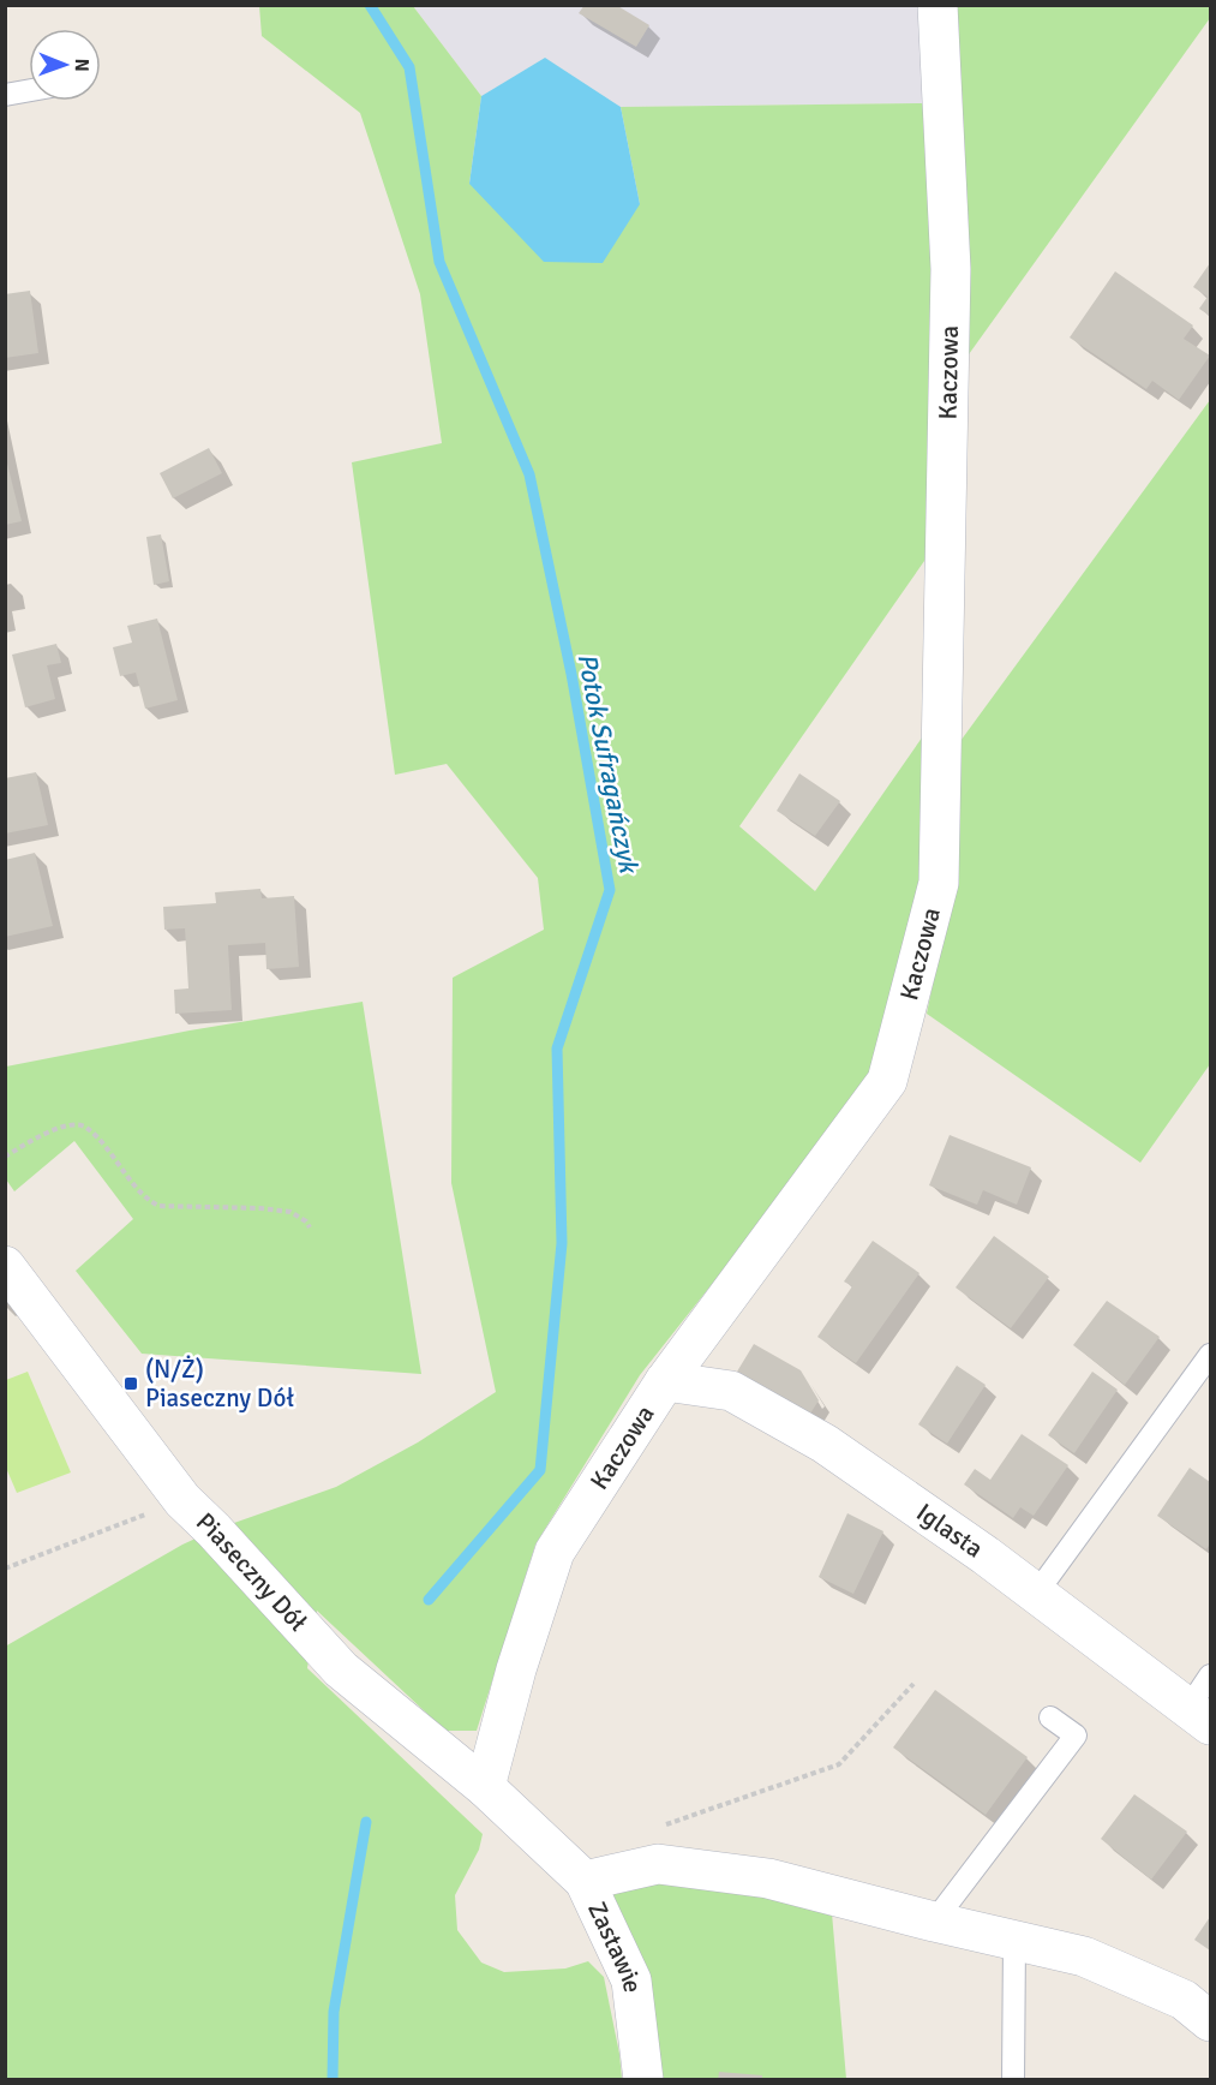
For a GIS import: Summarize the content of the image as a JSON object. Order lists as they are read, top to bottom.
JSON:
{
  "streets": {
    "street": [
      "Kaczowa",
      "Iglasta",
      "Piaseczny Dół",
      "Zastawie"
    ]
  },
  "crossings": [
    ["Kaczowa", "Iglasta"],
    ["Kaczowa", "Piaseczny Dół"],
    ["Piaseczny Dół", "Zastawie"]
  ],
  "water": ["Potok Sufragańczyk"],
  "places": {
    "transit": ["(N/Ż) Piaseczny Dół"]
  },
  "north": "right"
}
